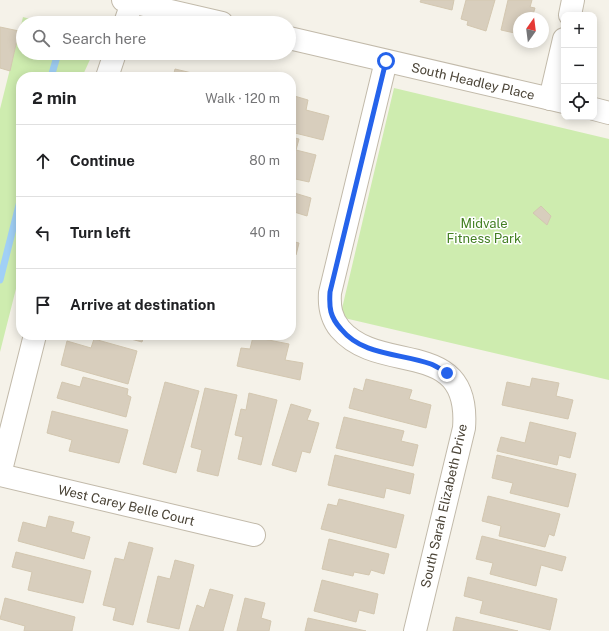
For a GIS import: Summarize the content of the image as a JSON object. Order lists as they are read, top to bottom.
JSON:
{
  "streets": {
    "street": ["South Headley Place", "West Carey Belle Court", "South Sarah Elizabeth Drive"]
  },
  "crossings": [
    ["South Headley Place", "South Sarah Elizabeth Drive"]
  ],
  "parks": ["Midvale Fitness Park"],
  "north": "top",
  "page": {
    "map_buttons": ["+", "−"],
    "search": "Search here",
    "heading": ["2 min", "Walk · 120 m"],
    "list": [
      ["Continue", "80 m"],
      ["Turn left", "40 m"],
      "Arrive at destination"
    ]
  }
}
